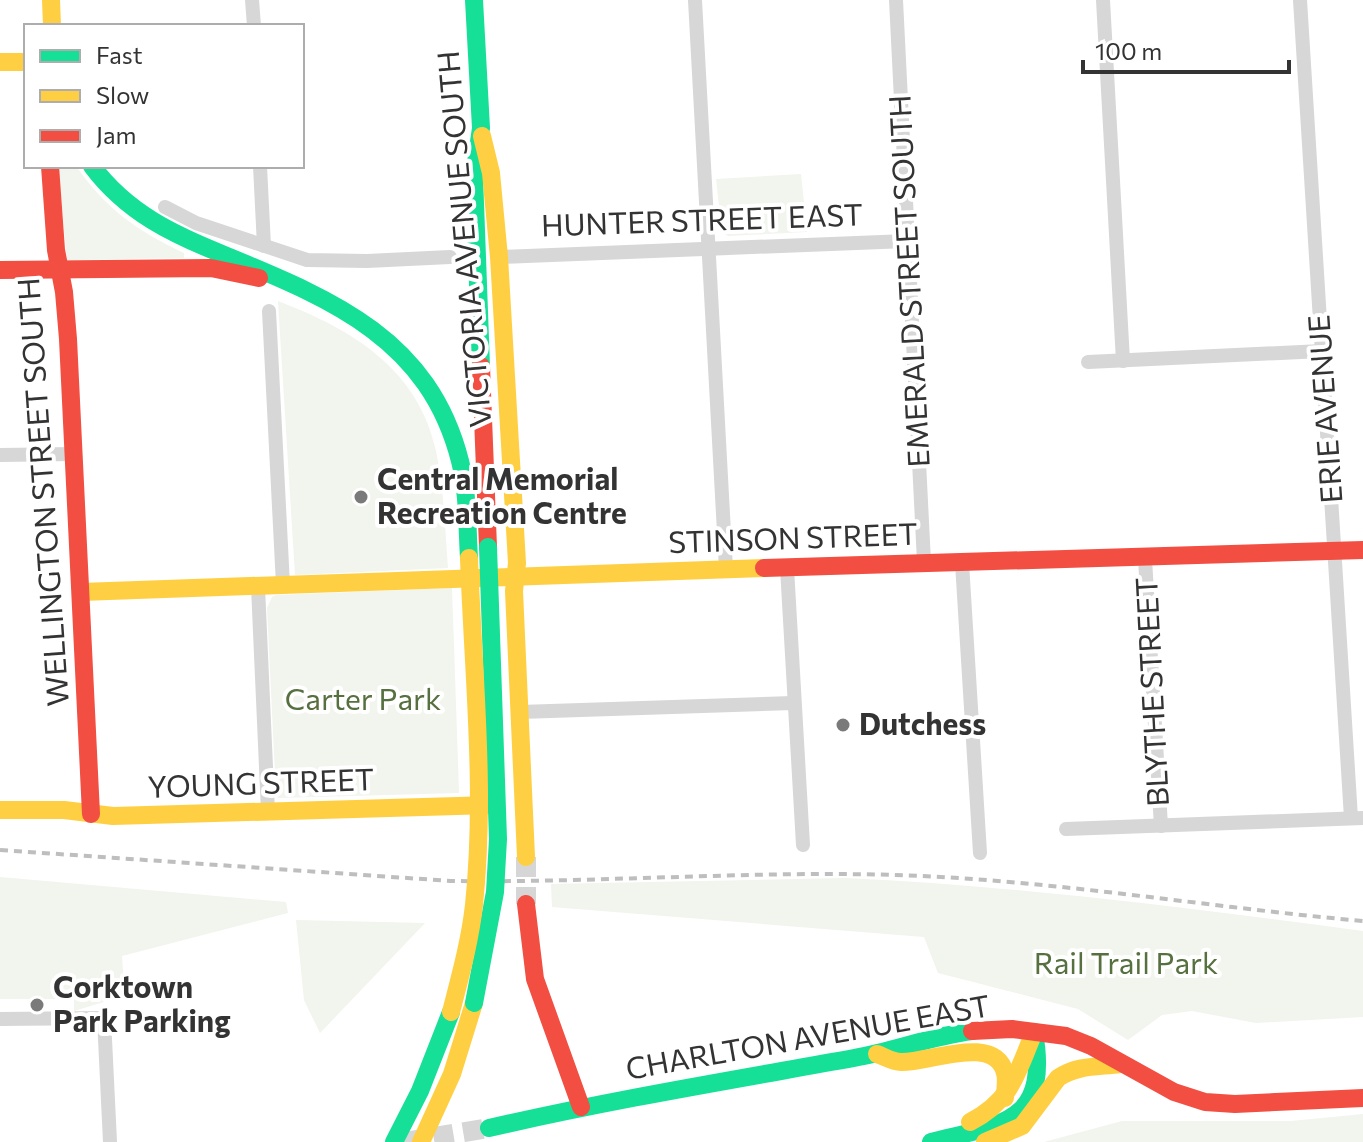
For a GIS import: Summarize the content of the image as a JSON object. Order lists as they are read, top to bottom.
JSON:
{
  "streets": {
    "main road": [
      "VICTORIA AVENUE SOUTH",
      "WELLINGTON STREET SOUTH",
      "STINSON STREET",
      "YOUNG STREET",
      "CHARLTON AVENUE EAST"
    ],
    "street": [
      "HUNTER STREET EAST",
      "EMERALD STREET SOUTH",
      "ERIE AVENUE",
      "BLYTHE STREET"
    ]
  },
  "crossings": [
    ["HUNTER STREET EAST", "VICTORIA AVENUE SOUTH"],
    ["HUNTER STREET EAST", "EMERALD STREET SOUTH"],
    ["VICTORIA AVENUE SOUTH", "STINSON STREET"],
    ["VICTORIA AVENUE SOUTH", "YOUNG STREET"],
    ["EMERALD STREET SOUTH", "STINSON STREET"],
    ["ERIE AVENUE", "STINSON STREET"],
    ["WELLINGTON STREET SOUTH", "STINSON STREET"],
    ["WELLINGTON STREET SOUTH", "YOUNG STREET"],
    ["STINSON STREET", "BLYTHE STREET"]
  ],
  "parks": ["Carter Park", "Rail Trail Park"],
  "places": ["Central Memorial Recreation Centre", "Dutchess", "Corktown Park Parking"],
  "legend": ["Fast", "Slow", "Jam"],
  "scale_bar": "100 m"
}
